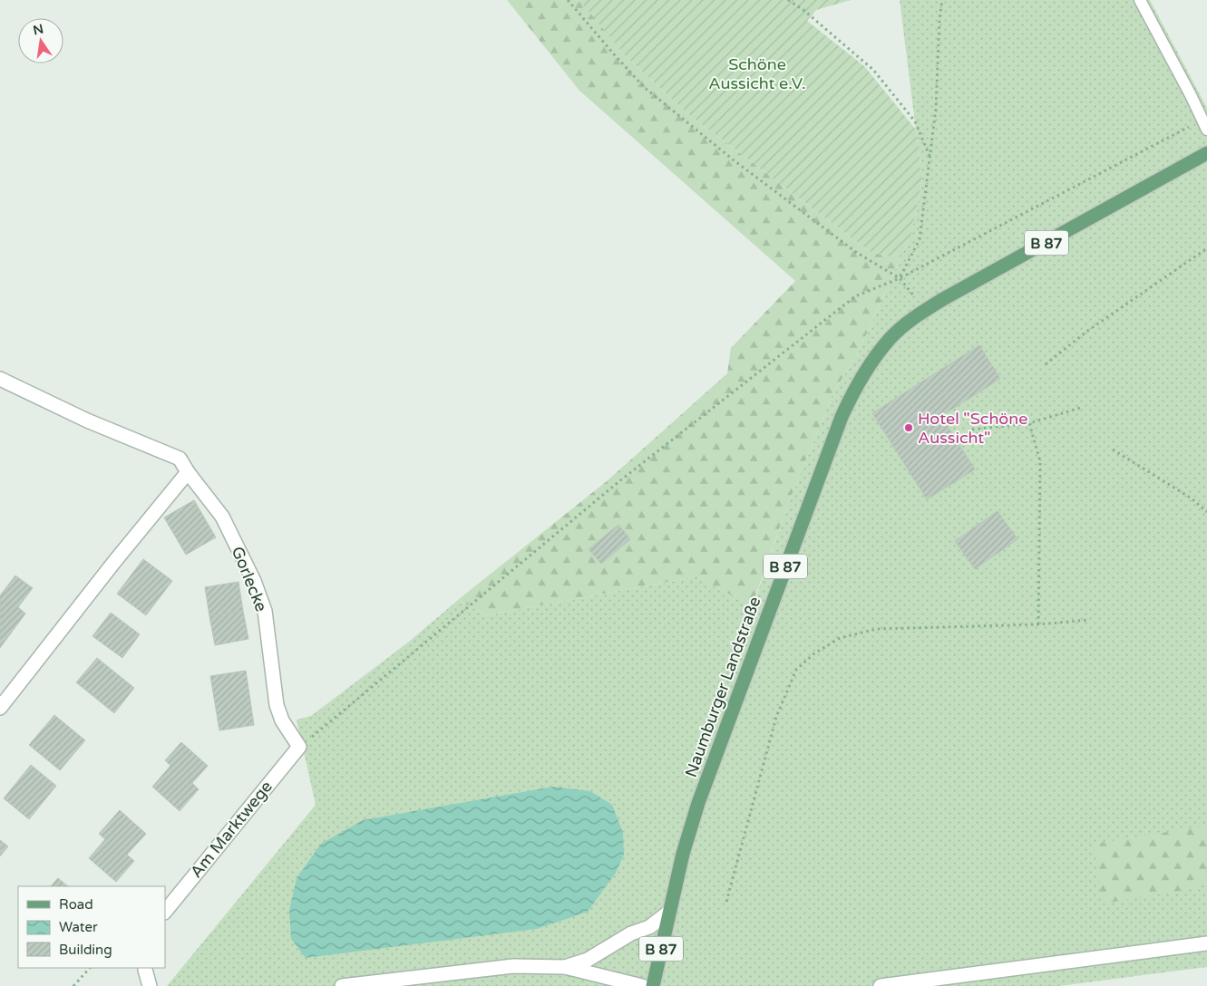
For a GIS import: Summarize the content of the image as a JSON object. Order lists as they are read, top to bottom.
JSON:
{
  "streets": {
    "main road": ["B 87", "Naumburger Landstraße"],
    "street": ["Gorlecke", "Am Marktwege"]
  },
  "crossings": [
    ["B 87", "Naumburger Landstraße"],
    ["Gorlecke", "Am Marktwege"]
  ],
  "parks": ["Schöne Aussicht e.V."],
  "places": ["Hotel \"Schöne Aussicht\""],
  "legend": ["Road", "Water", "Building"],
  "north": "top"
}
